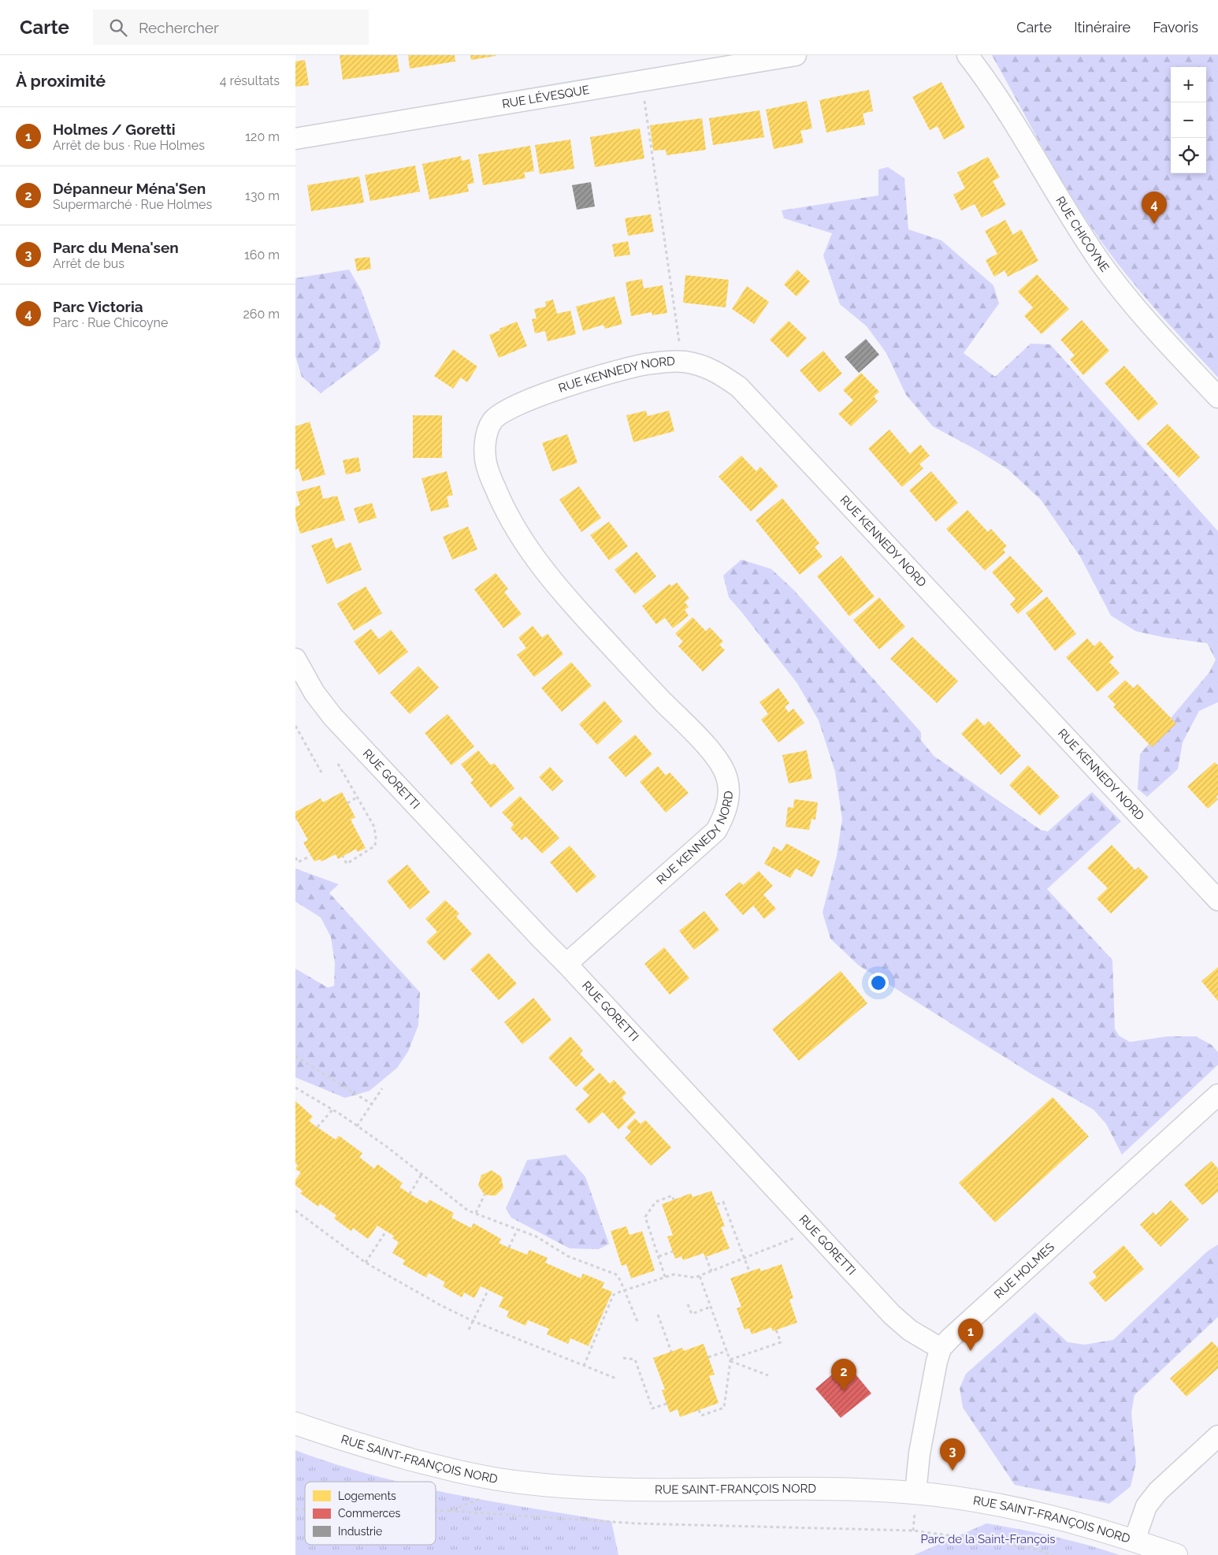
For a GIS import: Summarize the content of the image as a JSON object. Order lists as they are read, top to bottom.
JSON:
{
  "streets": {
    "street": [
      "RUE LÉVESQUE",
      "RUE CHICOYNE",
      "RUE KENNEDY NORD",
      "RUE GORETTI",
      "RUE HOLMES",
      "RUE SAINT-FRANÇOIS NORD"
    ]
  },
  "crossings": [
    ["RUE KENNEDY NORD", "RUE GORETTI"],
    ["RUE GORETTI", "RUE HOLMES"],
    ["RUE HOLMES", "RUE SAINT-FRANÇOIS NORD"]
  ],
  "parks": ["Parc de la Saint-François"],
  "legend": ["Logements", "Commerces", "Industrie"],
  "page": {
    "header": "Carte",
    "search": "Rechercher",
    "nav": ["Carte", "Itinéraire", "Favoris"],
    "heading": ["À proximité", "4 résultats"],
    "map_buttons": ["+", "−"],
    "list": [
      {
        "mark": "1",
        "name": "Holmes / Goretti",
        "note": "Arrêt de bus · Rue Holmes",
        "value": "120 m"
      },
      {
        "mark": "2",
        "name": "Dépanneur Ména'Sen",
        "note": "Supermarché · Rue Holmes",
        "value": "130 m"
      },
      {
        "mark": "3",
        "name": "Parc du Mena'sen",
        "note": "Arrêt de bus",
        "value": "160 m"
      },
      {
        "mark": "4",
        "name": "Parc Victoria",
        "note": "Parc · Rue Chicoyne",
        "value": "260 m"
      }
    ],
    "pins": [
      "4",
      "1",
      "2",
      "3"
    ]
  }
}
